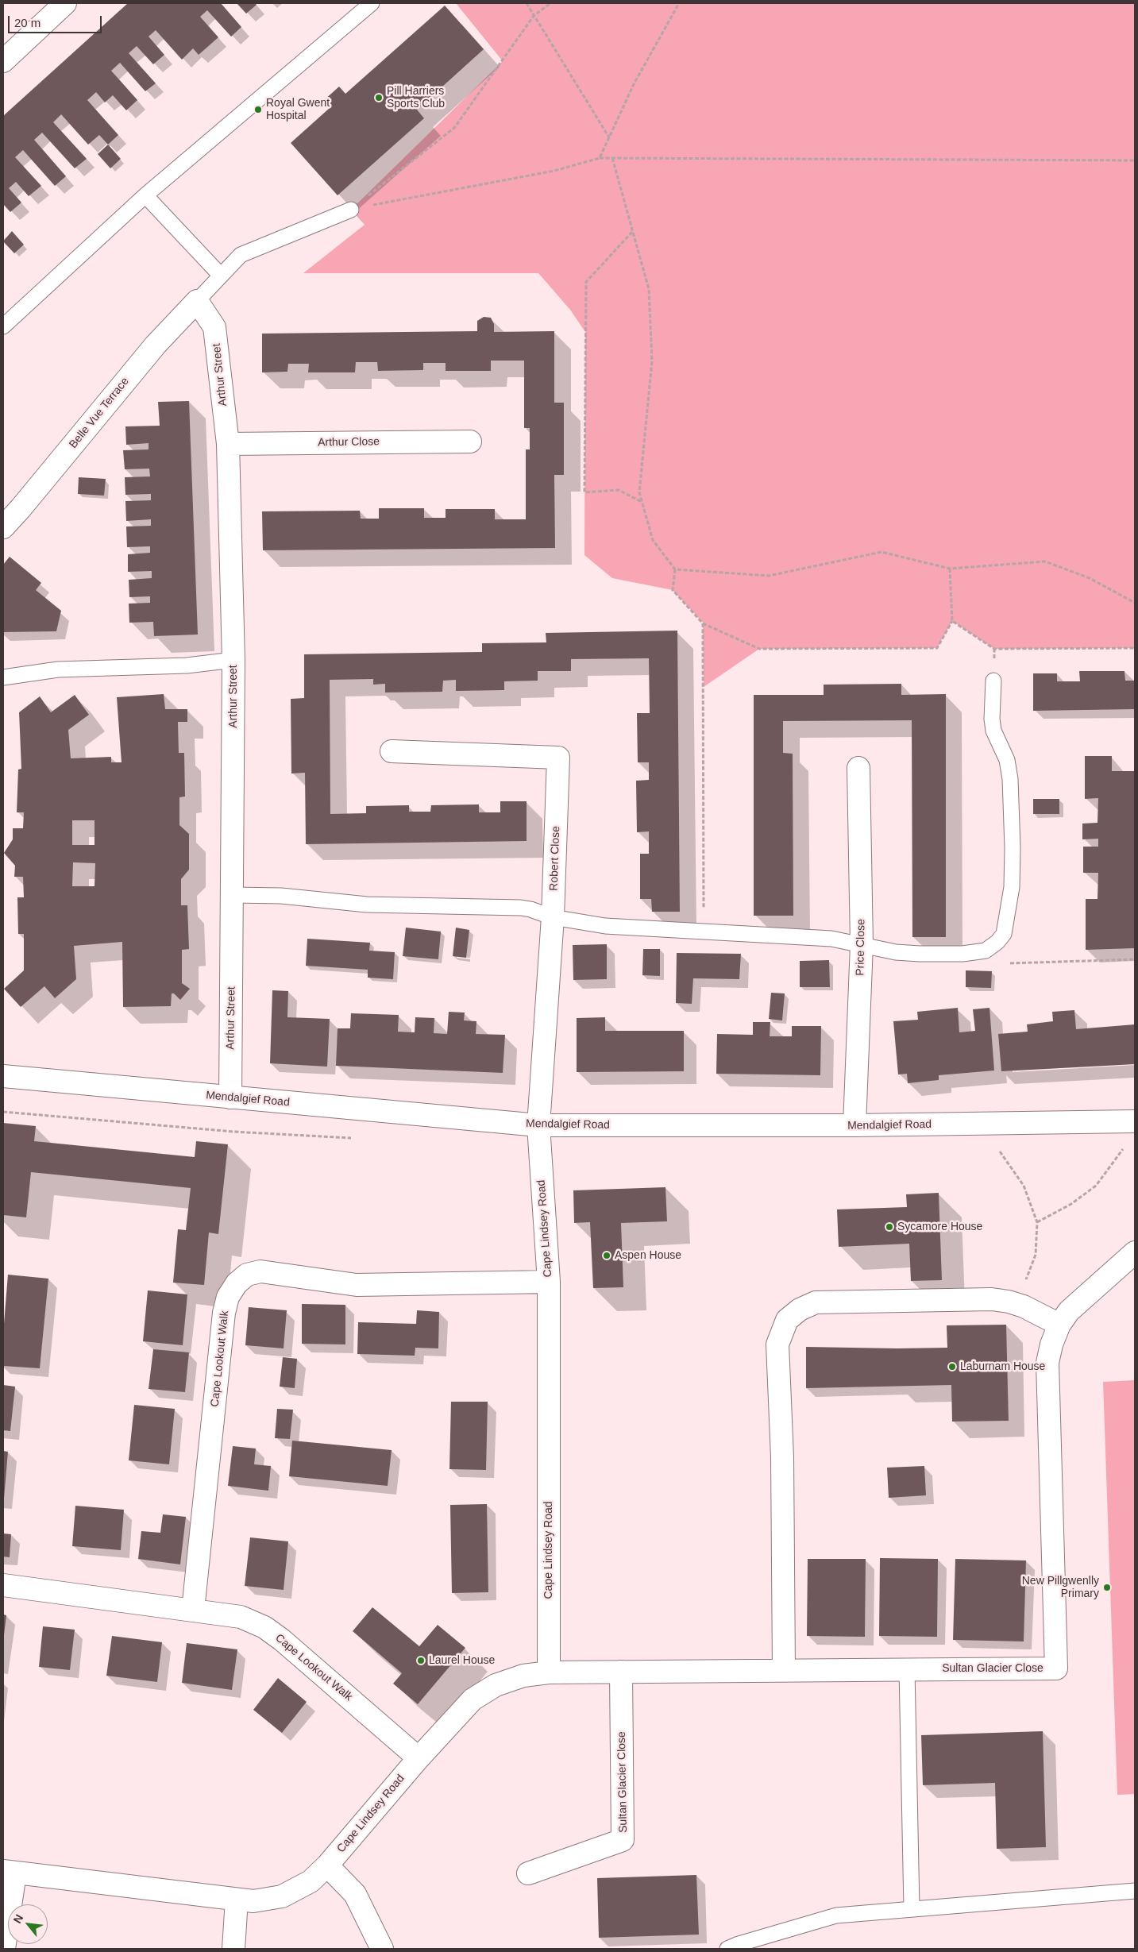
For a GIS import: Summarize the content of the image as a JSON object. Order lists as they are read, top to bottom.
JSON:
{
  "streets": {
    "street": [
      "Arthur Street",
      "Belle Vue Terrace",
      "Arthur Close",
      "Robert Close",
      "Price Close",
      "Mendalgief Road",
      "Cape Lindsey Road",
      "Cape Lookout Walk",
      "Sultan Glacier Close"
    ]
  },
  "crossings": [
    ["Arthur Street", "Belle Vue Terrace"],
    ["Arthur Street", "Arthur Close"],
    ["Arthur Street", "Mendalgief Road"],
    ["Robert Close", "Mendalgief Road"],
    ["Robert Close", "Cape Lindsey Road"],
    ["Price Close", "Mendalgief Road"],
    ["Mendalgief Road", "Cape Lindsey Road"],
    ["Cape Lindsey Road", "Cape Lookout Walk"],
    ["Cape Lindsey Road", "Sultan Glacier Close"]
  ],
  "places": [
    "Pill Harriers Sports Club",
    "Royal Gwent Hospital",
    "Sycamore House",
    "Aspen House",
    "Laburnam House",
    "New Pillgwenlly Primary",
    "Laurel House"
  ],
  "scale_bar": "20 m",
  "north": "top left"
}
